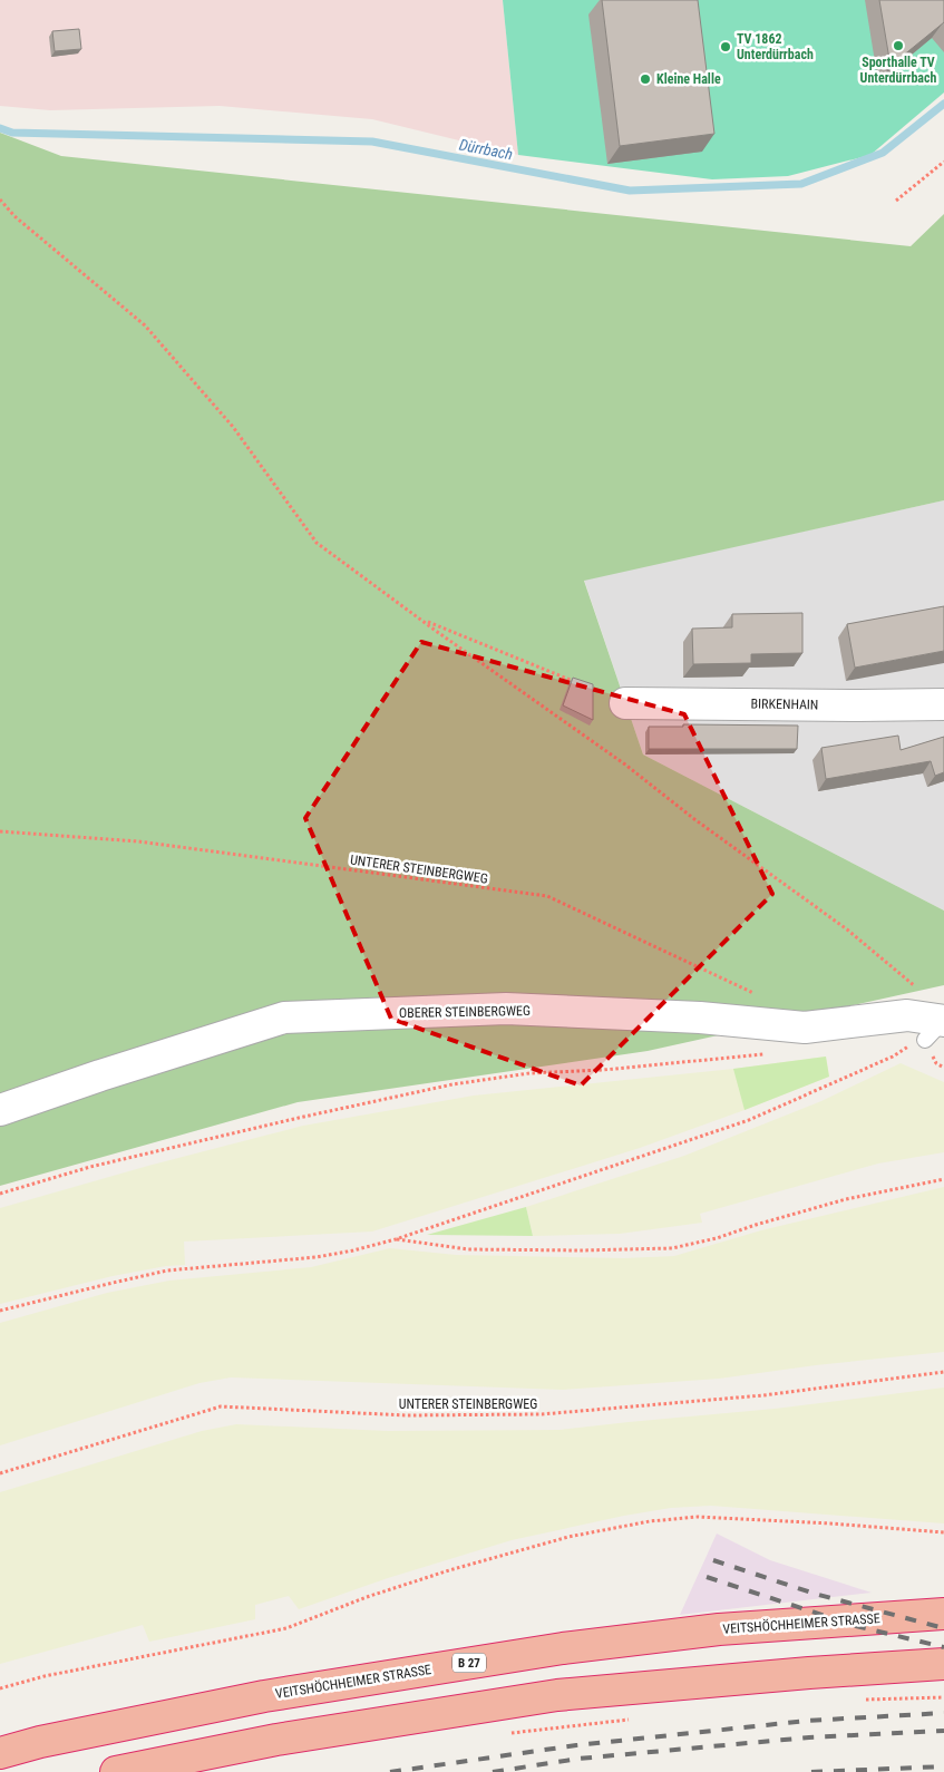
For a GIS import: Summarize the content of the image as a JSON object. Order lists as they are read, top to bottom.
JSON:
{
  "streets": {
    "highway": ["VEITSHÖCHHEIMER STRASSE", "B 27"],
    "street": ["BIRKENHAIN", "OBERER STEINBERGWEG"],
    "path": ["UNTERER STEINBERGWEG"]
  },
  "water": ["Dürrbach"],
  "places": ["Sporthalle TV Unterdürrbach", "TV 1862 Unterdürrbach", "Kleine Halle"]
}
